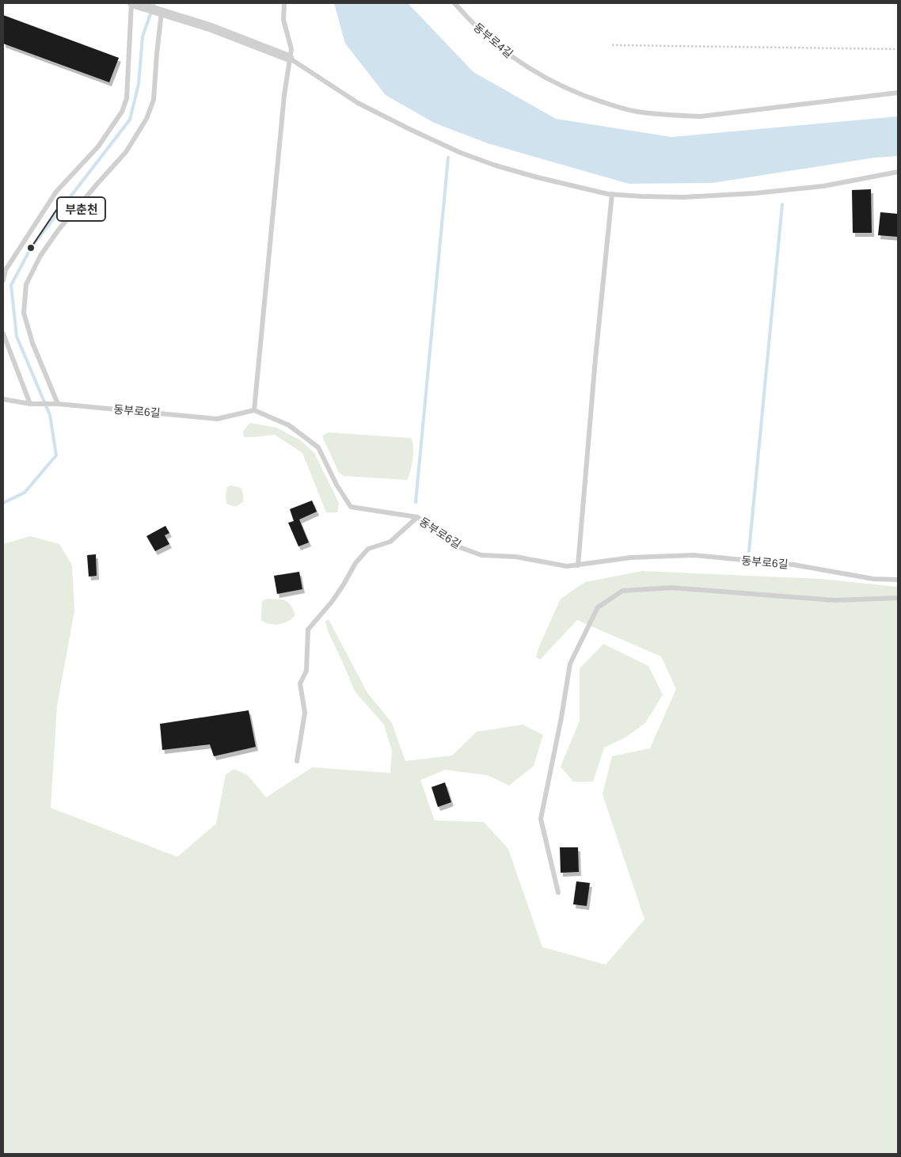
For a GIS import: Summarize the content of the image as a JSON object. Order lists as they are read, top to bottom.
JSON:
{
  "streets": {
    "lane": ["동부로4길", "동부로6길"]
  },
  "places": ["부춘천"]
}
